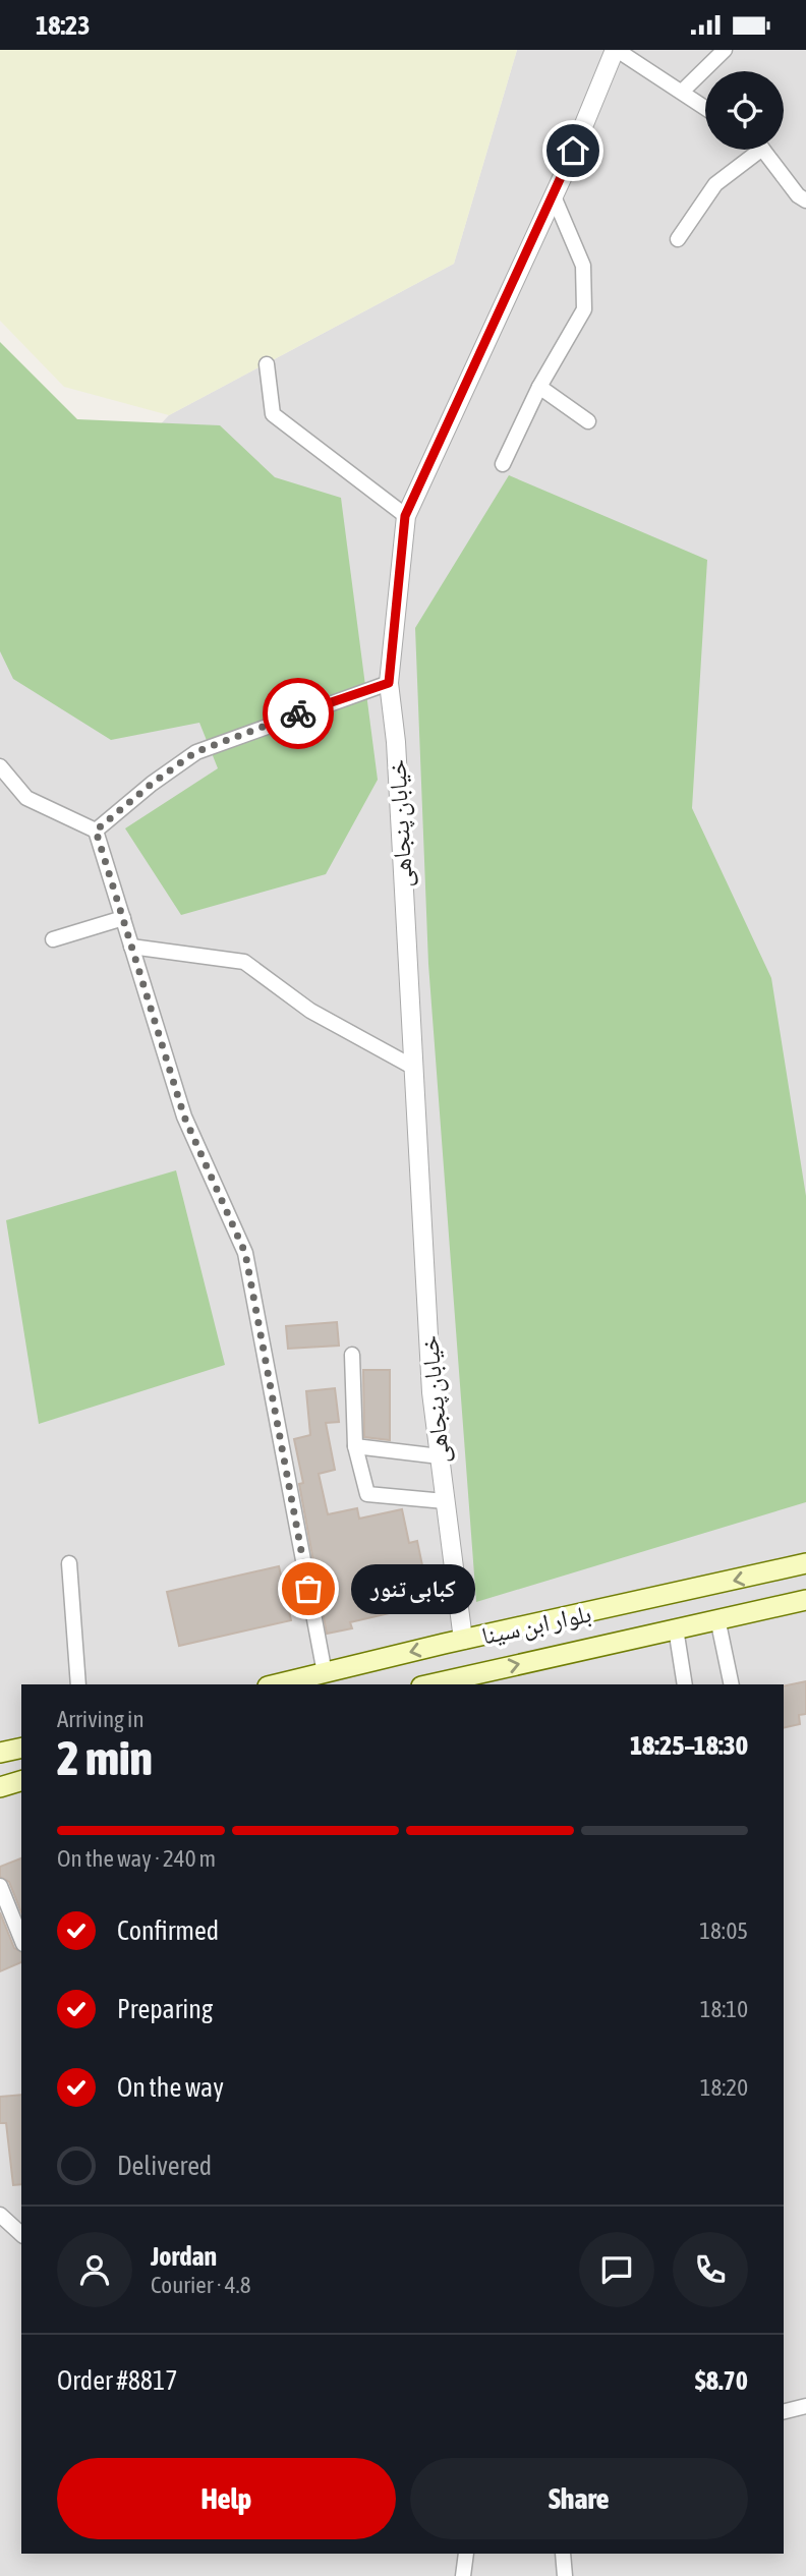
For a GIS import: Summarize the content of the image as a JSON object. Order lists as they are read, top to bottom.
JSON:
{
  "streets": {
    "main road": ["بلوار ابن سینا"],
    "street": ["خیابان پنجاهی"]
  },
  "crossings": [
    ["خیابان پنجاهی", "بلوار ابن سینا"]
  ],
  "places": ["کبابی تنور"],
  "page": {
    "status": "18:23",
    "bubble": "کبابی تنور",
    "heading": ["2 min", "Arriving in", "18:25–18:30"],
    "panel": [
      "Jordan",
      "Courier · 4.8",
      "Order #8817",
      "$8.70"
    ],
    "bar": "On the way · 240 m",
    "list": [
      ["Confirmed", "18:05"],
      ["Preparing", "18:10"],
      ["On the way", "18:20"],
      "Delivered"
    ],
    "buttons": ["Help", "Share"]
  }
}
